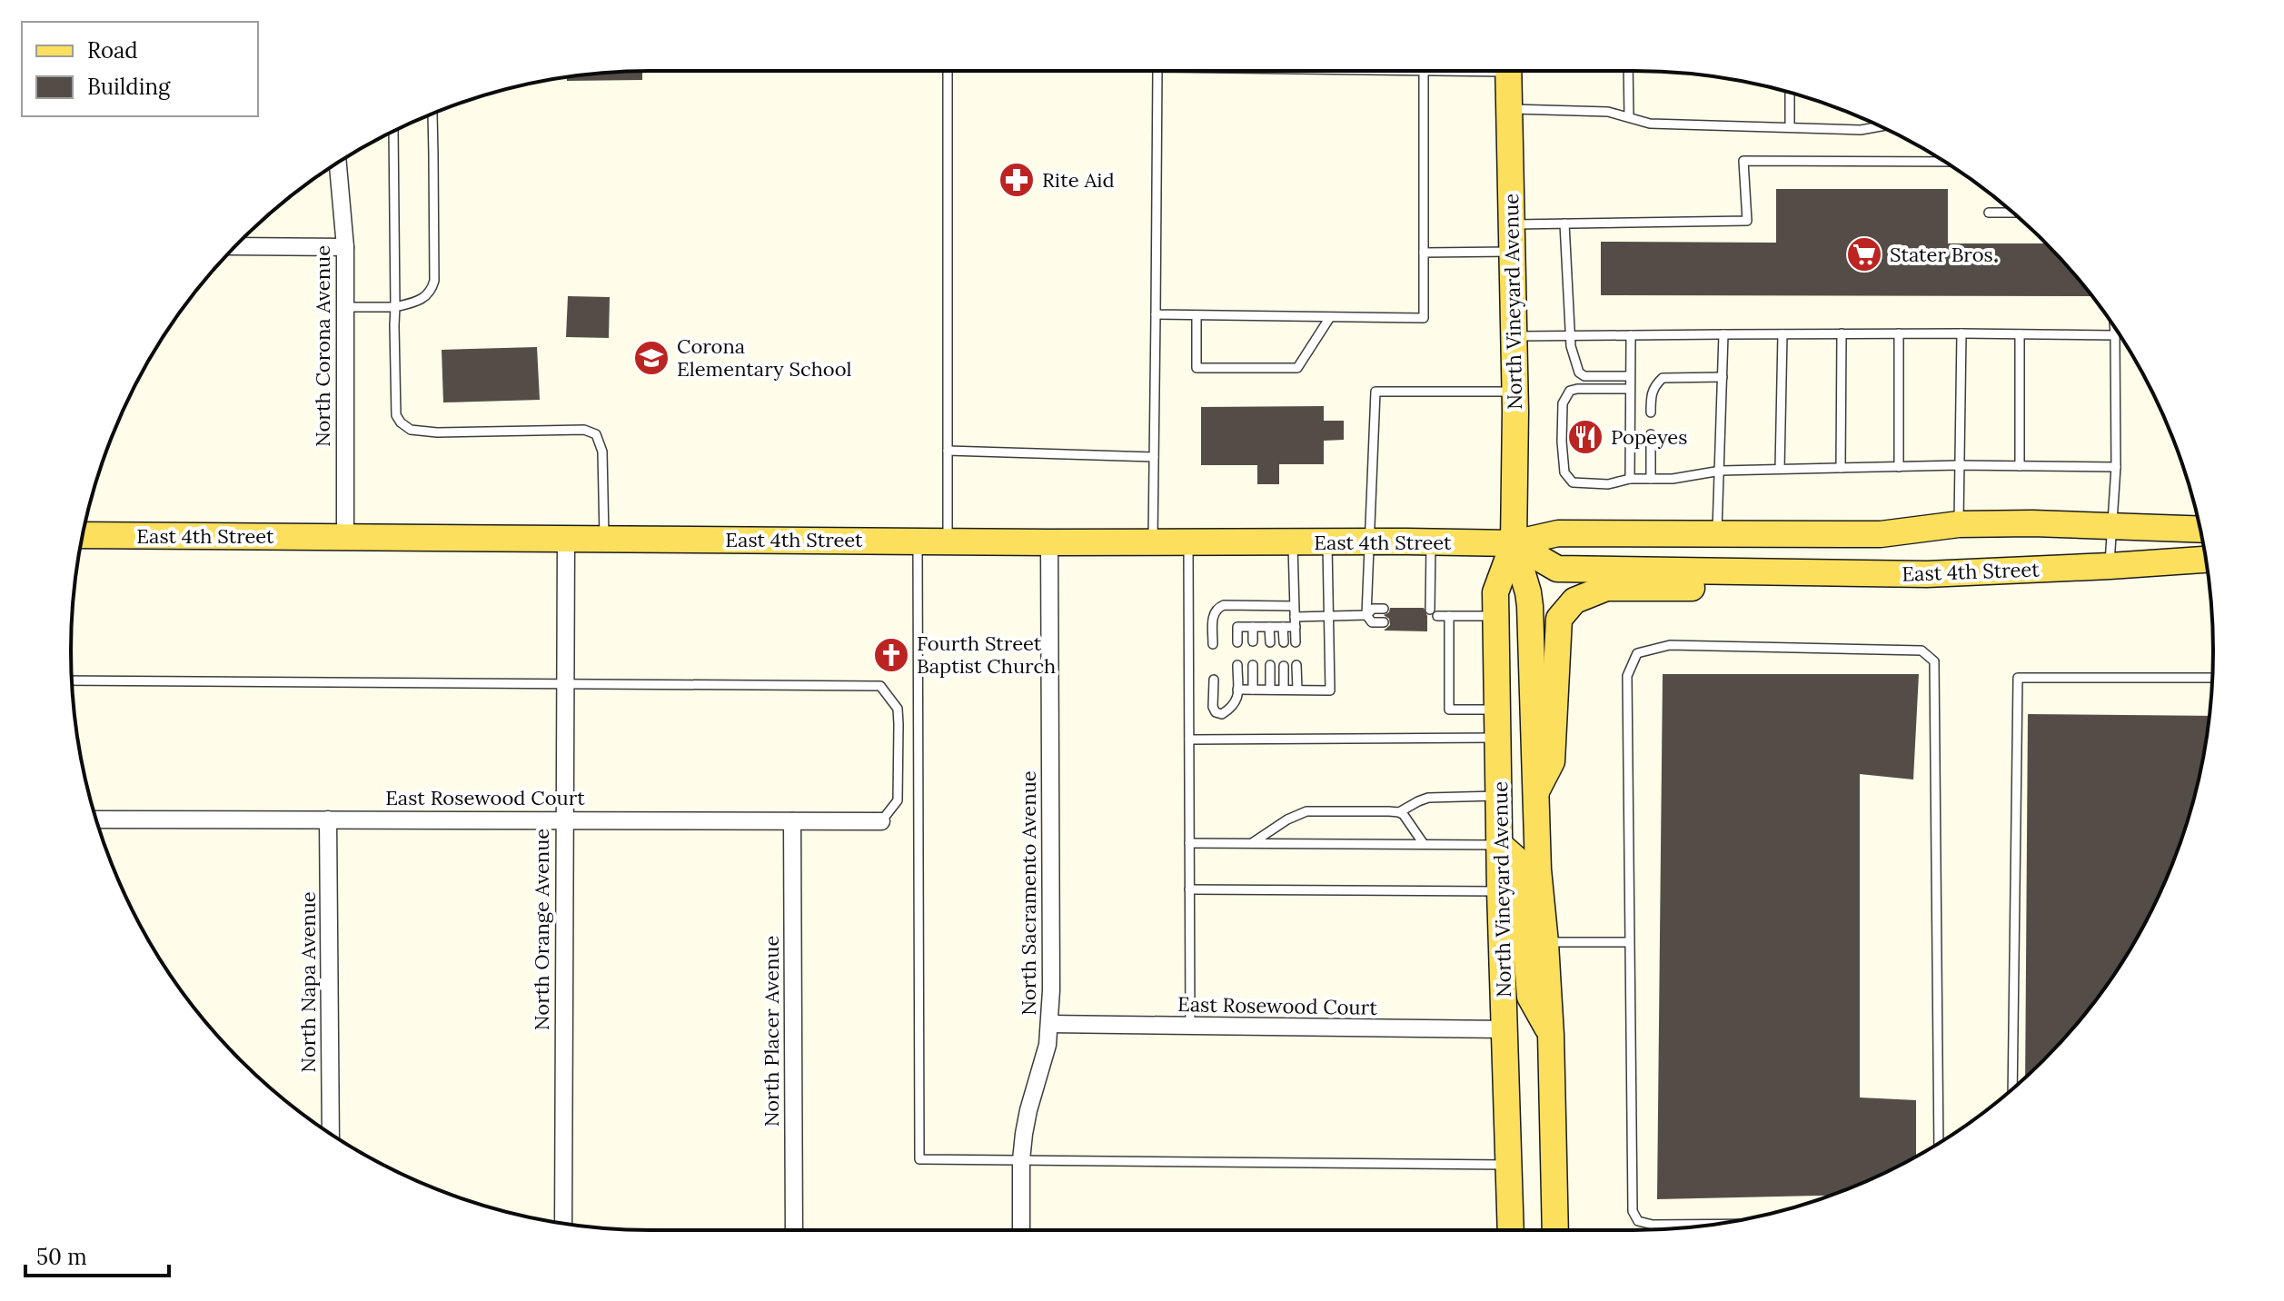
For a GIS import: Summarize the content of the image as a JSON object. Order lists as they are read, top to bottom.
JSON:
{
  "streets": {
    "main road": ["North Vineyard Avenue", "East 4th Street"],
    "street": [
      "North Corona Avenue",
      "East Rosewood Court",
      "North Sacramento Avenue",
      "North Orange Avenue",
      "North Napa Avenue",
      "North Placer Avenue"
    ]
  },
  "crossings": [
    ["North Vineyard Avenue", "East 4th Street"],
    ["North Vineyard Avenue", "East Rosewood Court"],
    ["North Corona Avenue", "East 4th Street"],
    ["East 4th Street", "North Sacramento Avenue"],
    ["East 4th Street", "North Orange Avenue"],
    ["East Rosewood Court", "North Sacramento Avenue"],
    ["East Rosewood Court", "North Orange Avenue"],
    ["East Rosewood Court", "North Napa Avenue"],
    ["East Rosewood Court", "North Placer Avenue"]
  ],
  "places": {
    "pharmacy": ["Rite Aid"],
    "supermarket": ["Stater Bros."],
    "school or university": ["Corona Elementary School"],
    "restaurant": ["Popeyes"],
    "church": ["Fourth Street Baptist Church"]
  },
  "legend": ["Road", "Building"],
  "scale_bar": "50 m"
}
